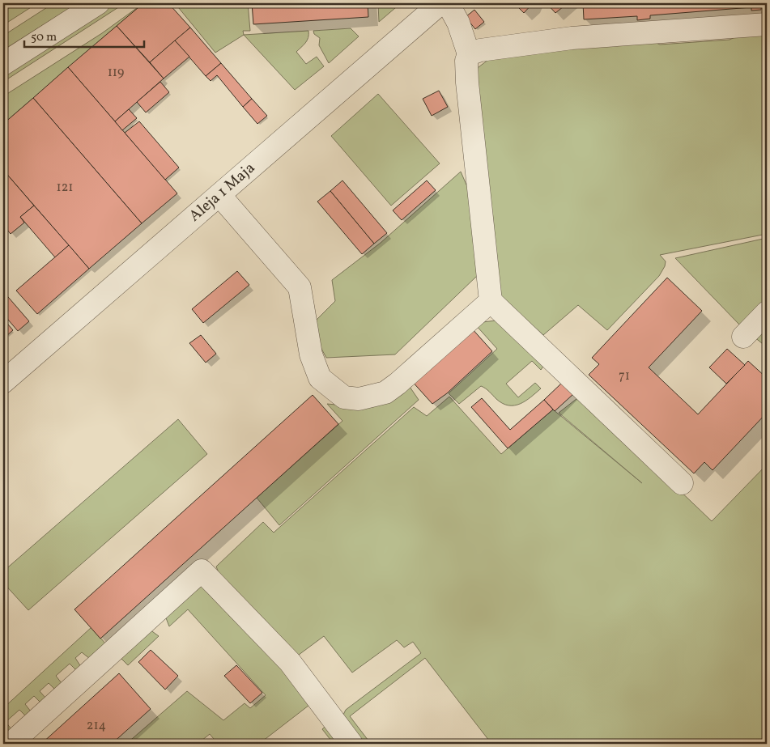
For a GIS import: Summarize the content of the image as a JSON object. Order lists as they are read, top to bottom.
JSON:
{
  "streets": {
    "street": ["Aleja 1 Maja"]
  },
  "house_numbers": [
    "119",
    "121",
    "71",
    "214"
  ],
  "scale_bar": "50 m"
}
